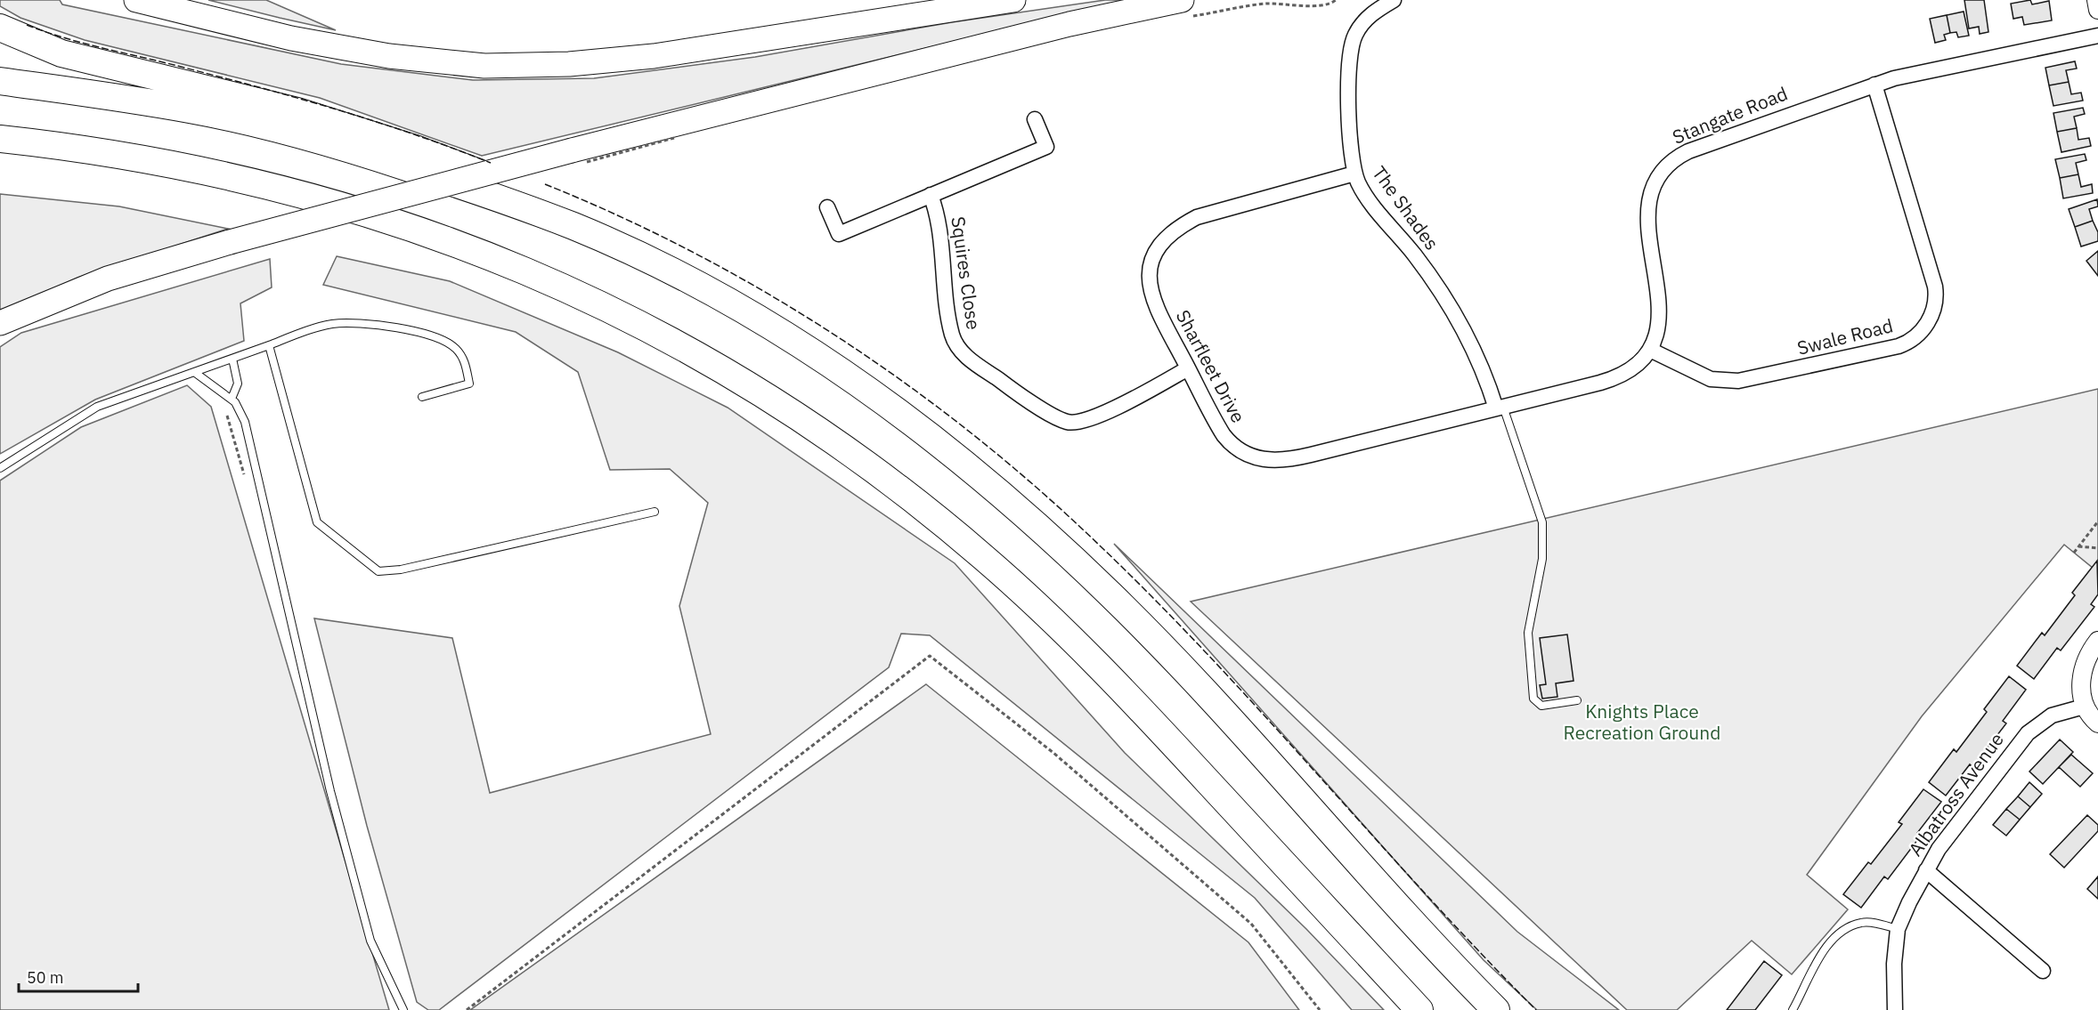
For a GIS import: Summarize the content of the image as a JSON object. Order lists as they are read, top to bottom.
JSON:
{
  "streets": {
    "street": [
      "Stangate Road",
      "The Shades",
      "Squires Close",
      "Swale Road",
      "Sharfleet Drive",
      "Albatross Avenue"
    ]
  },
  "crossings": [
    ["Stangate Road", "The Shades"],
    ["Stangate Road", "Swale Road"],
    ["Stangate Road", "Sharfleet Drive"],
    ["The Shades", "Sharfleet Drive"],
    ["Squires Close", "Sharfleet Drive"]
  ],
  "parks": ["Knights Place Recreation Ground"],
  "scale_bar": "50 m"
}
